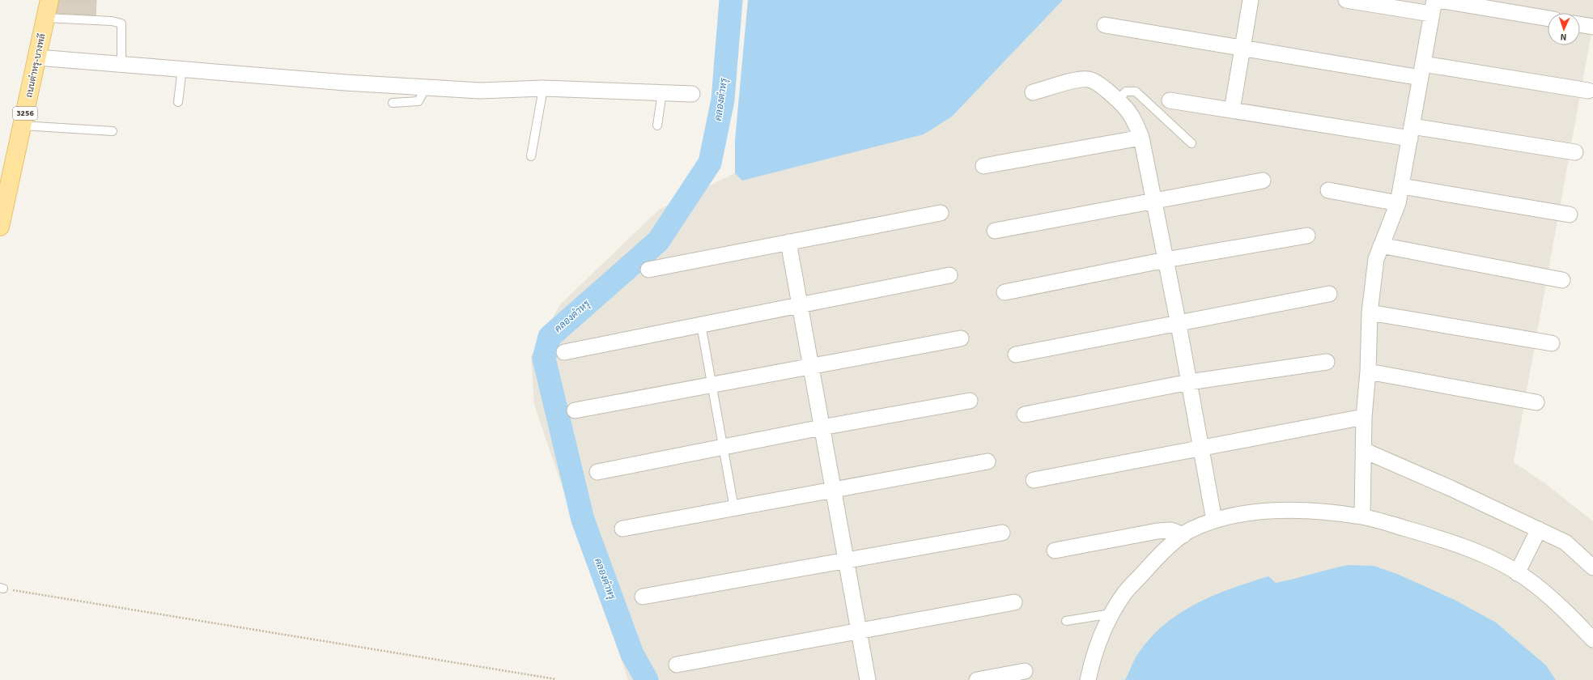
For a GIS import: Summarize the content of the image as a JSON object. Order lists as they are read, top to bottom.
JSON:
{
  "streets": {
    "main road": ["ถนนตำหรุ-บางพลี", "3256"]
  },
  "water": ["คลองตำหรุ"],
  "north": "bottom"
}
